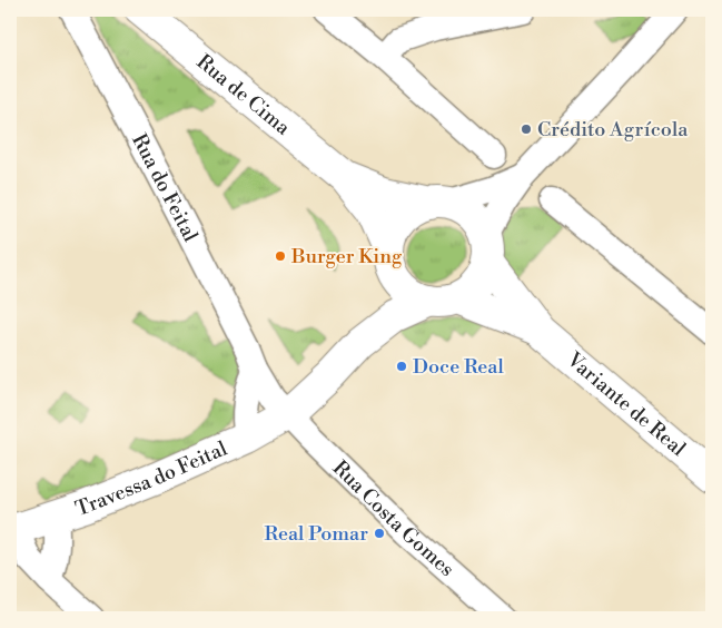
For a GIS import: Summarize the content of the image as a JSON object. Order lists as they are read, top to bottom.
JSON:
{
  "streets": {
    "main road": ["Rua de Cima", "Variante de Real", "Travessa do Feital"],
    "street": ["Rua do Feital", "Rua Costa Gomes"]
  },
  "crossings": [
    ["Rua de Cima", "Variante de Real"],
    ["Rua do Feital", "Travessa do Feital"],
    ["Rua do Feital", "Rua Costa Gomes"],
    ["Travessa do Feital", "Rua Costa Gomes"]
  ],
  "places": [
    "Crédito Agrícola",
    "Burger King",
    "Doce Real",
    "Real Pomar"
  ]
}
